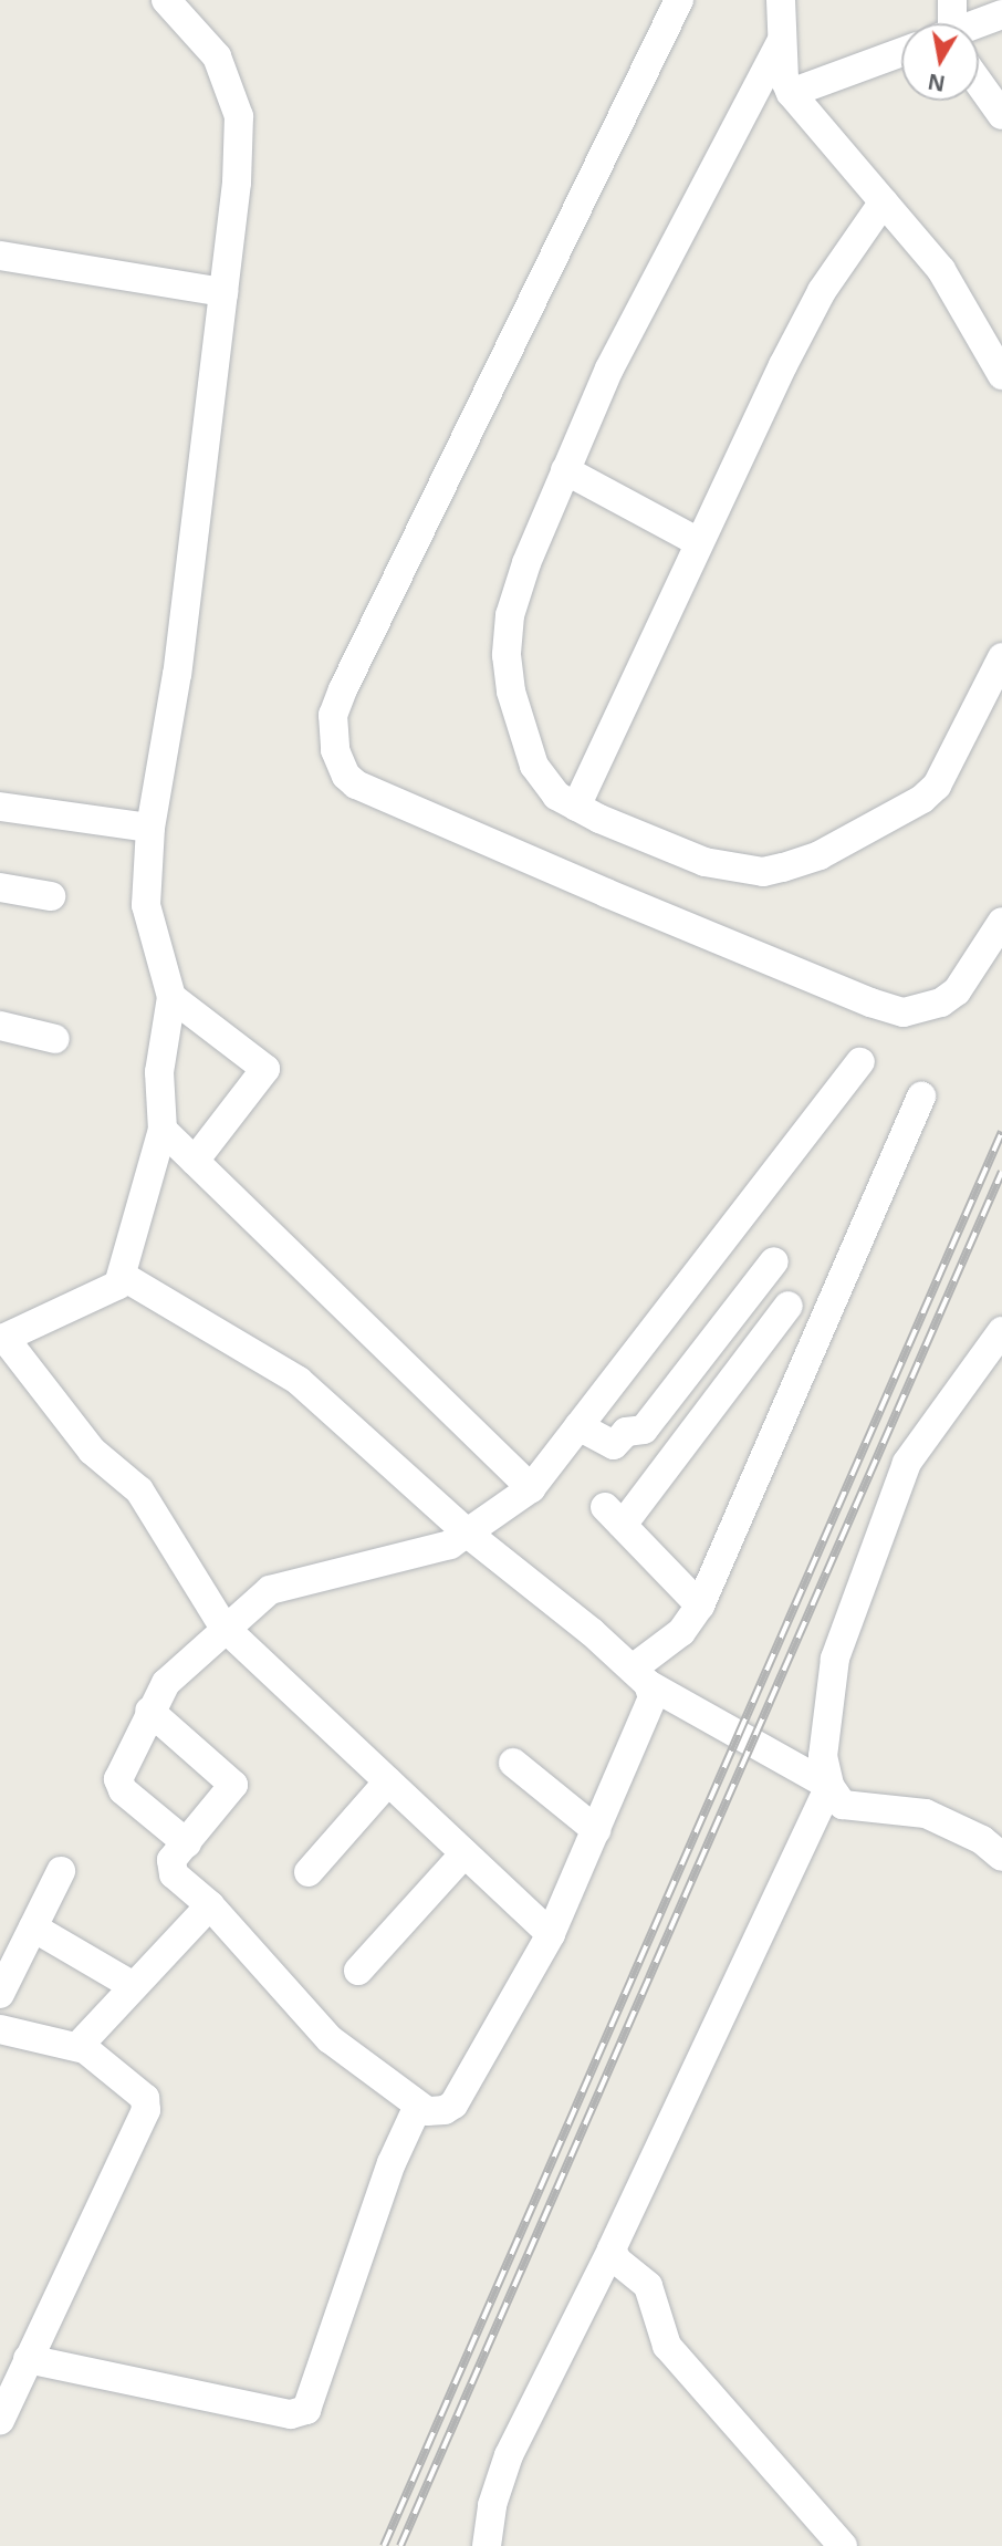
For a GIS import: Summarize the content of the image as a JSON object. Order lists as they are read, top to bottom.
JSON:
{
  "north": "bottom"
}
